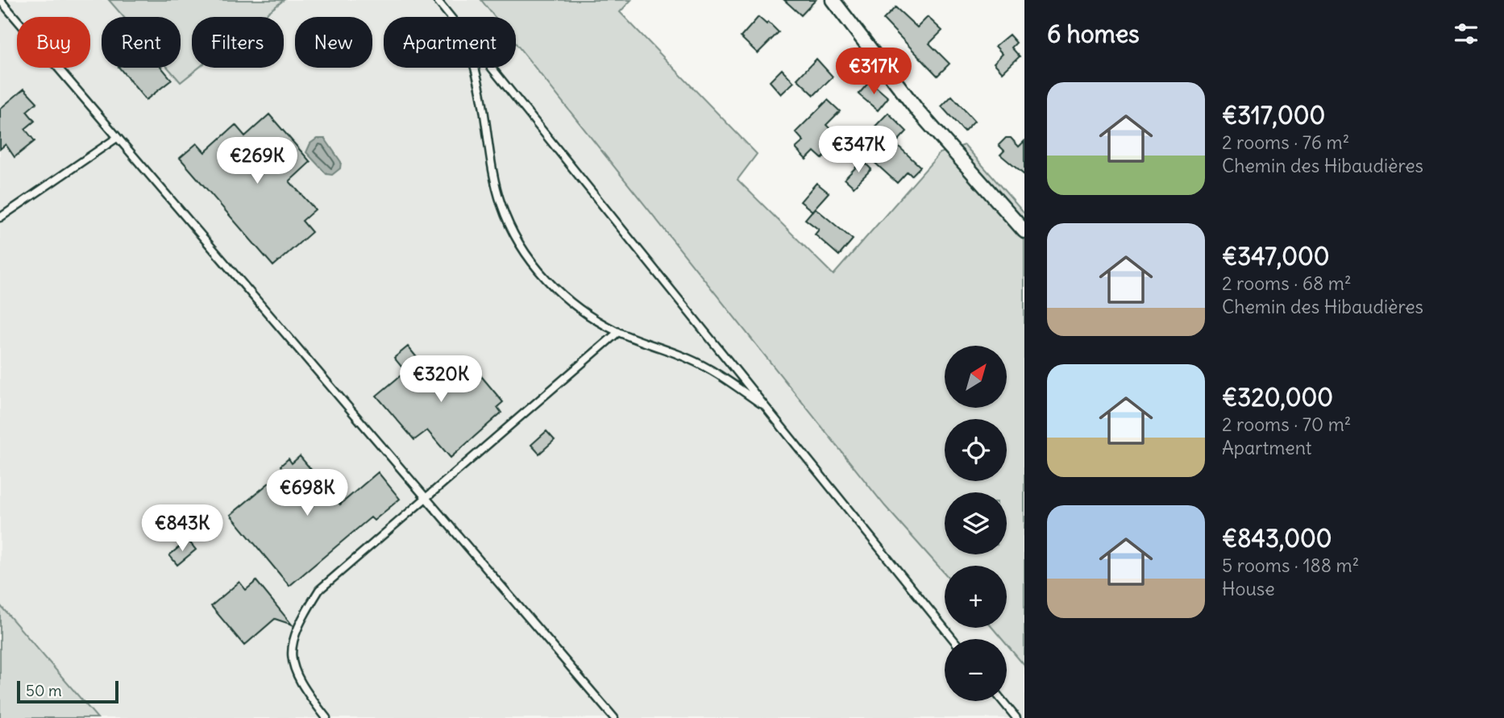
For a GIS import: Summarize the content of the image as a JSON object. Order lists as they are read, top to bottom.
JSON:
{
  "scale_bar": "50 m",
  "north": "top right",
  "page": {
    "heading": "6 homes",
    "chip": [
      "Buy",
      "Rent",
      "Filters",
      "New",
      "Apartment"
    ],
    "price": [
      "€317K",
      "€347K",
      "€269K",
      "€320K",
      "€698K",
      "€843K"
    ],
    "list": [
      {
        "name": "€317,000",
        "note": "2 rooms · 76 m² · Chemin des Hibaudières"
      },
      {
        "name": "€347,000",
        "note": "2 rooms · 68 m² · Chemin des Hibaudières"
      },
      {
        "name": "€320,000",
        "note": "2 rooms · 70 m² · Apartment"
      },
      {
        "name": "€843,000",
        "note": "5 rooms · 188 m² · House"
      }
    ],
    "map_buttons": ["+", "−"],
    "scale": "50 m"
  }
}
